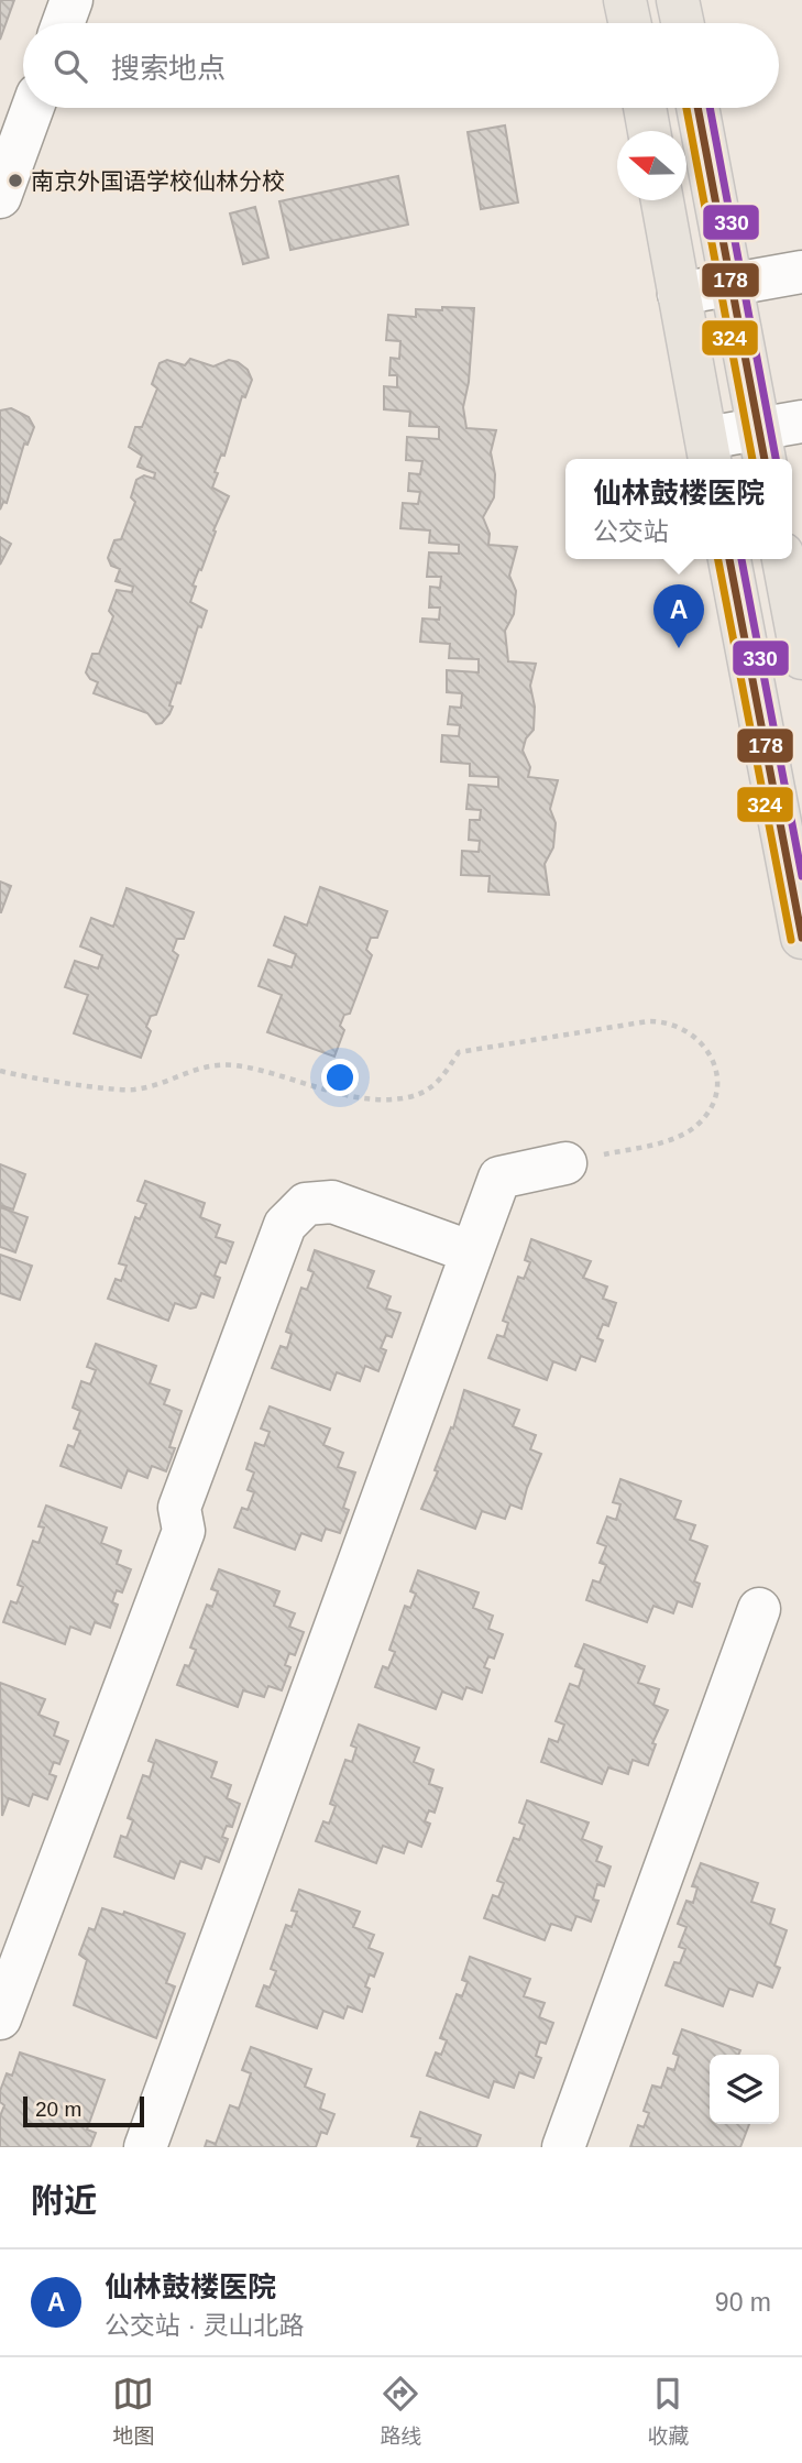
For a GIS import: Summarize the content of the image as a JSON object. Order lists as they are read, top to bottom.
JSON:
{
  "places": ["南京外国语学校仙林分校"],
  "lines": ["transit line 178", "transit line 324", "transit line 330"],
  "scale_bar": "20 m",
  "north": "left",
  "page": {
    "search": "搜索地点",
    "popup": ["仙林鼓楼医院", "公交站"],
    "pins": "A",
    "scale": "20 m",
    "heading": "附近",
    "list": [
      {
        "mark": "A",
        "name": "仙林鼓楼医院",
        "note": "公交站 · 灵山北路",
        "value": "90 m"
      }
    ],
    "nav": ["地图", "路线", "收藏"]
  }
}
